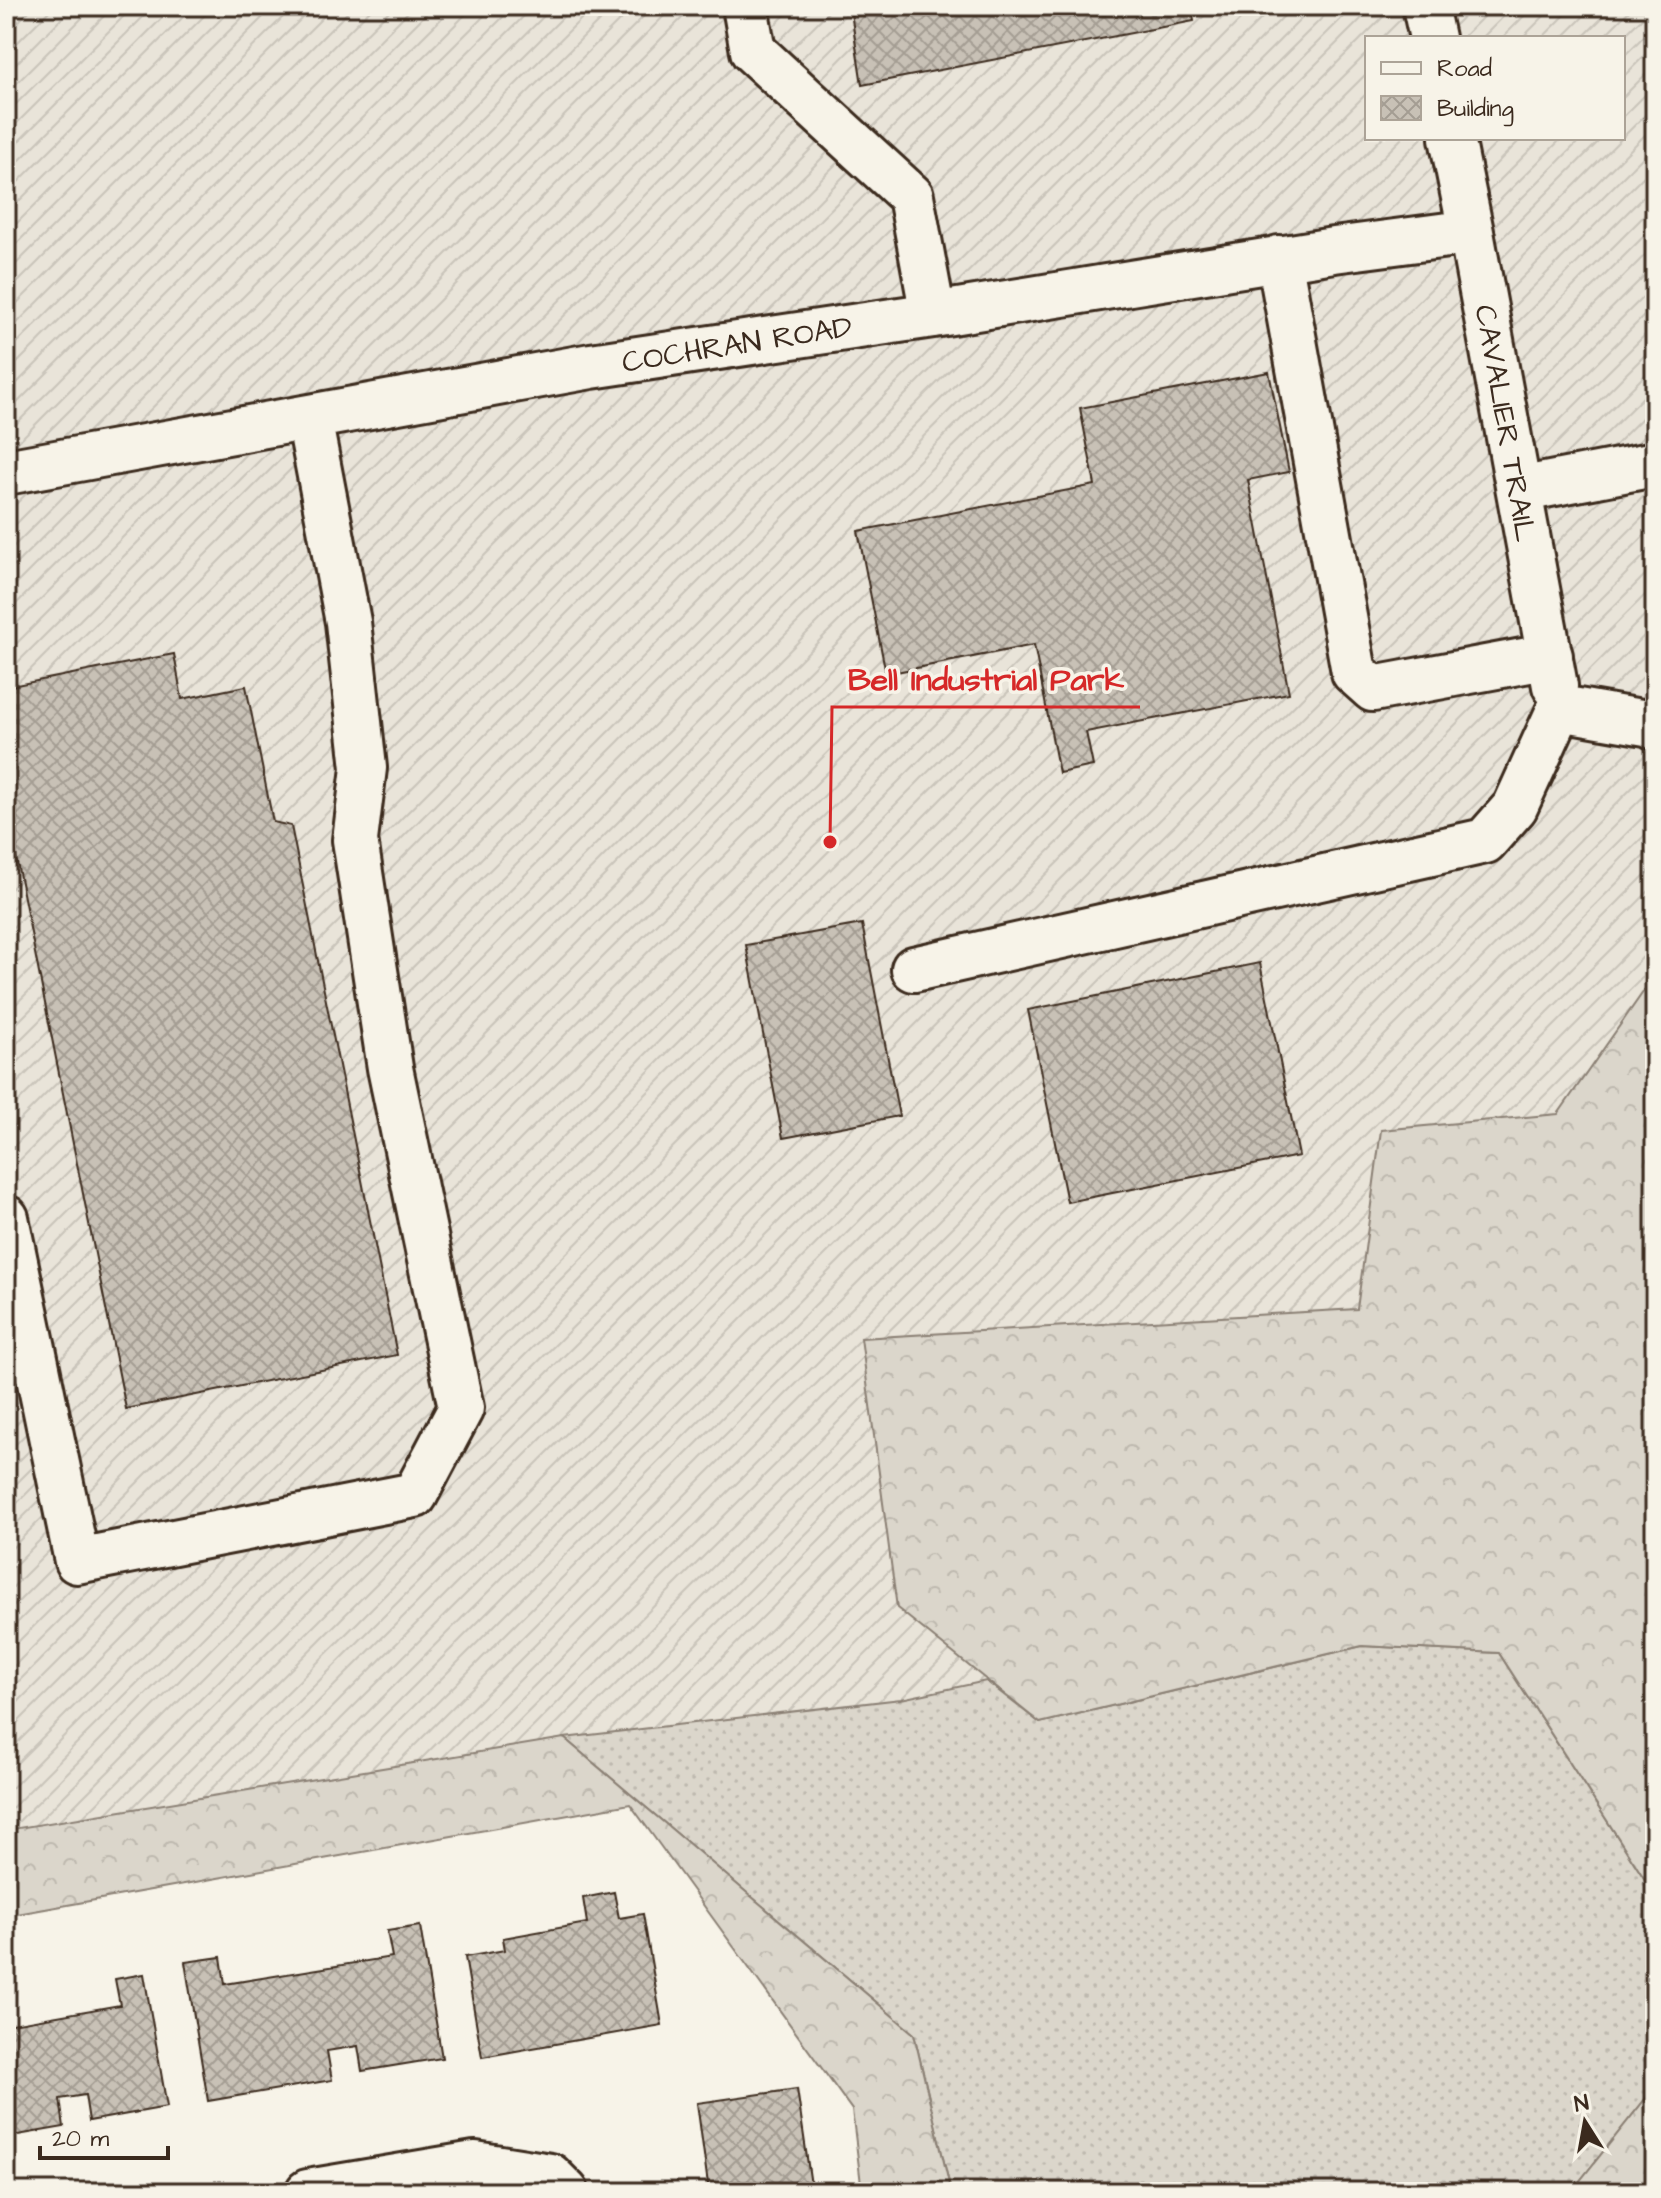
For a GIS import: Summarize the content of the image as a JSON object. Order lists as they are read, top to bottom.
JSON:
{
  "streets": {
    "street": ["COCHRAN ROAD", "CAVALIER TRAIL"]
  },
  "crossings": [
    ["COCHRAN ROAD", "CAVALIER TRAIL"]
  ],
  "places": ["Bell Industrial Park"],
  "legend": ["Road", "Building"],
  "scale_bar": "20 m",
  "north": "top"
}
